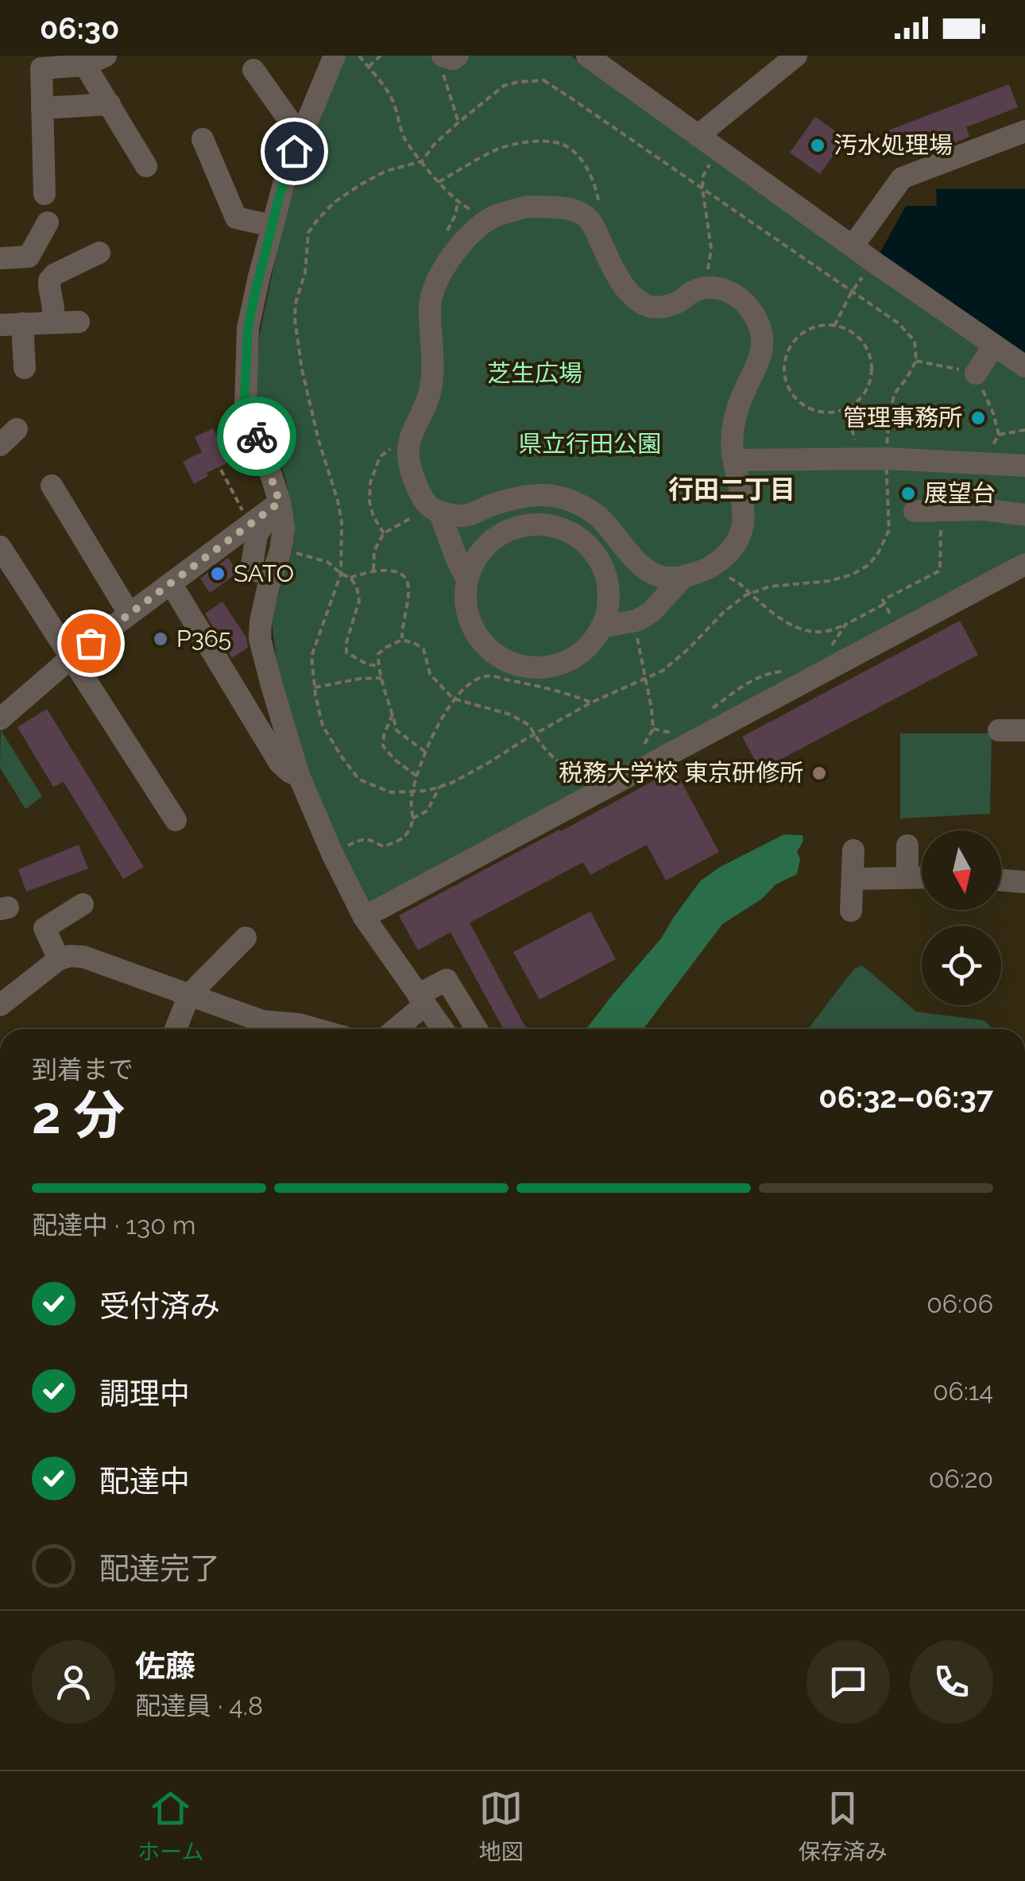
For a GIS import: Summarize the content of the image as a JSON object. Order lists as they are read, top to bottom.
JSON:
{
  "districts": ["行田二丁目"],
  "parks": ["芝生広場", "県立行田公園"],
  "places": [
    "汚水処理場",
    "管理事務所",
    "展望台",
    "SATO",
    "P365",
    "税務大学校 東京研修所"
  ],
  "north": "bottom",
  "page": {
    "status": "06:30",
    "heading": ["2 分", "到着まで", "06:32–06:37"],
    "panel": ["佐藤", "配達員 · 4.8"],
    "bar": "配達中 · 130 m",
    "list": [
      ["受付済み", "06:06"],
      ["調理中", "06:14"],
      ["配達中", "06:20"],
      "配達完了"
    ],
    "tabs": ["ホーム", "地図", "保存済み"]
  }
}
